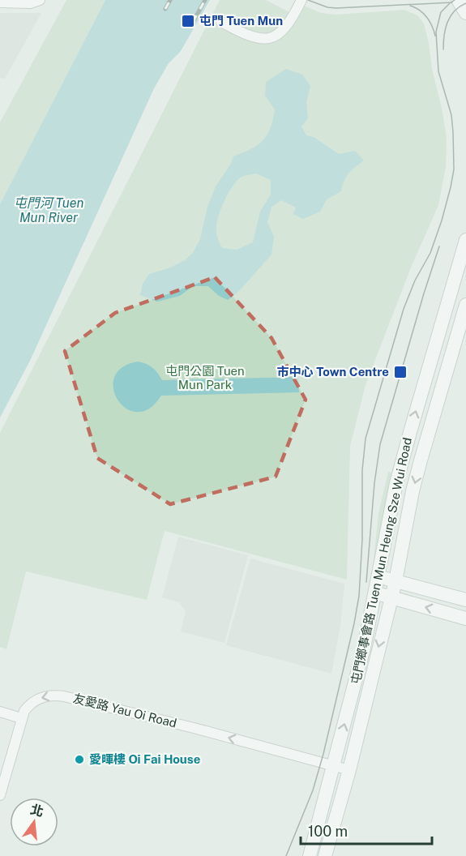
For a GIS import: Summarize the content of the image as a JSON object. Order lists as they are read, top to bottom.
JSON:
{
  "streets": {
    "main road": ["屯門鄉事會路 Tuen Mun Heung Sze Wui Road"],
    "street": ["友愛路 Yau Oi Road"]
  },
  "crossings": [
    ["屯門鄉事會路 Tuen Mun Heung Sze Wui Road", "友愛路 Yau Oi Road"]
  ],
  "one_way": ["友愛路 Yau Oi Road"],
  "water": ["屯門河 Tuen Mun River"],
  "parks": ["屯門公園 Tuen Mun Park"],
  "places": {
    "transit": ["屯門 Tuen Mun", "市中心 Town Centre"],
    "other": ["愛暉樓 Oi Fai House"]
  },
  "scale_bar": "100 m",
  "north": "top"
}
